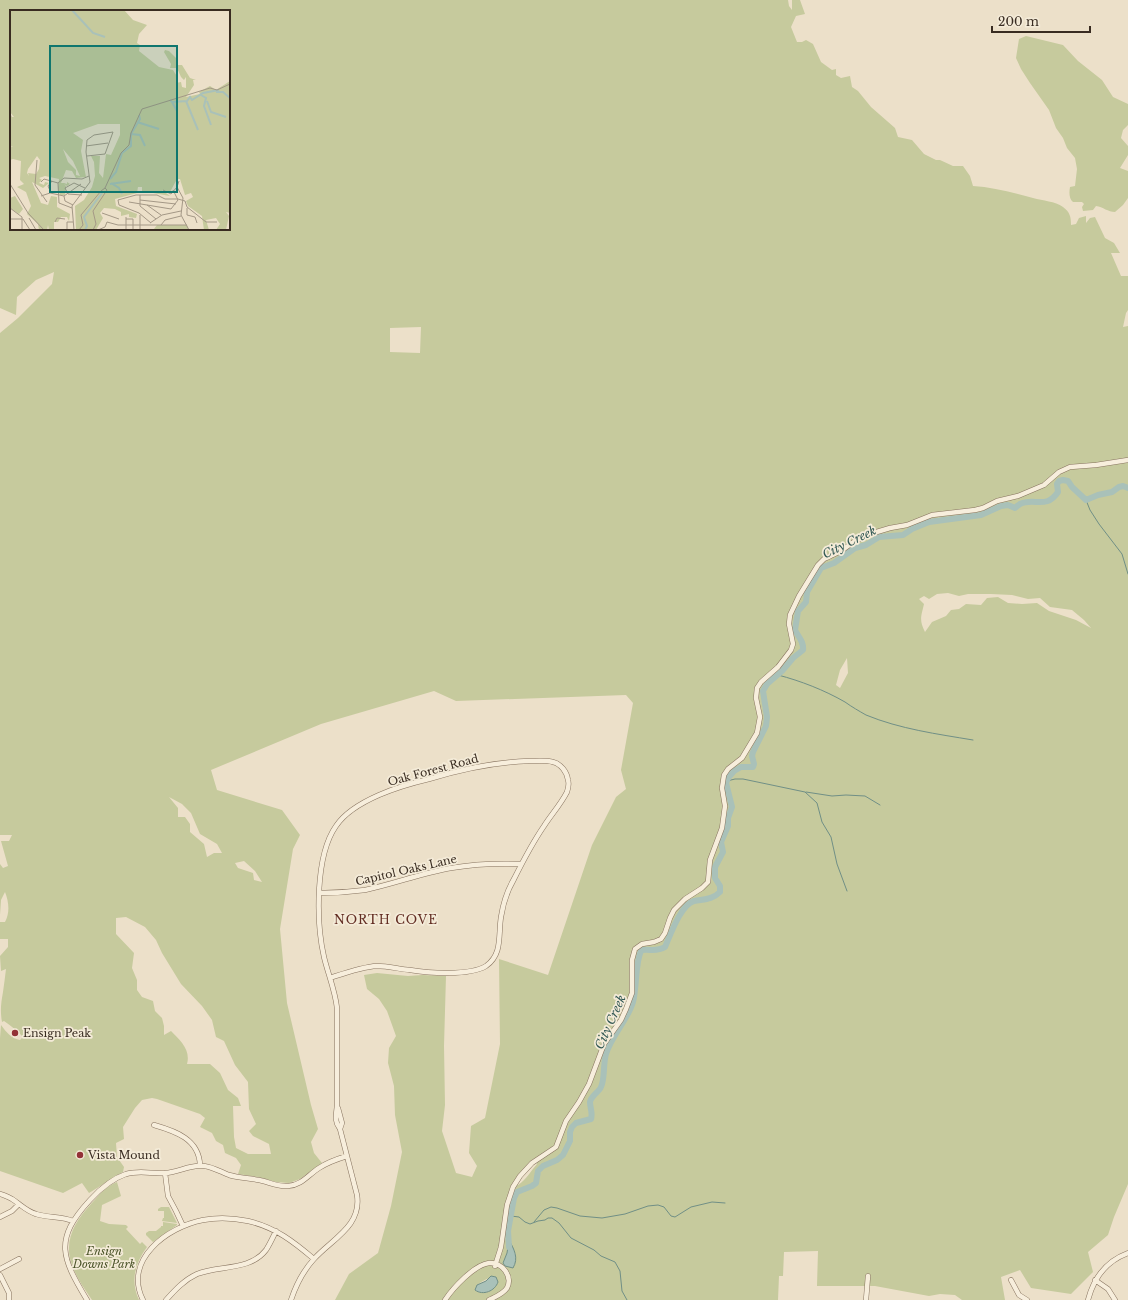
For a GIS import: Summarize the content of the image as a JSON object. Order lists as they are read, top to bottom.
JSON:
{
  "streets": {
    "street": ["Oak Forest Road", "Capitol Oaks Lane"]
  },
  "crossings": [
    ["Oak Forest Road", "Capitol Oaks Lane"]
  ],
  "districts": ["NORTH COVE"],
  "water": ["City Creek"],
  "parks": ["Ensign Downs Park"],
  "places": ["Ensign Peak", "Vista Mound"],
  "scale_bar": "200 m"
}
